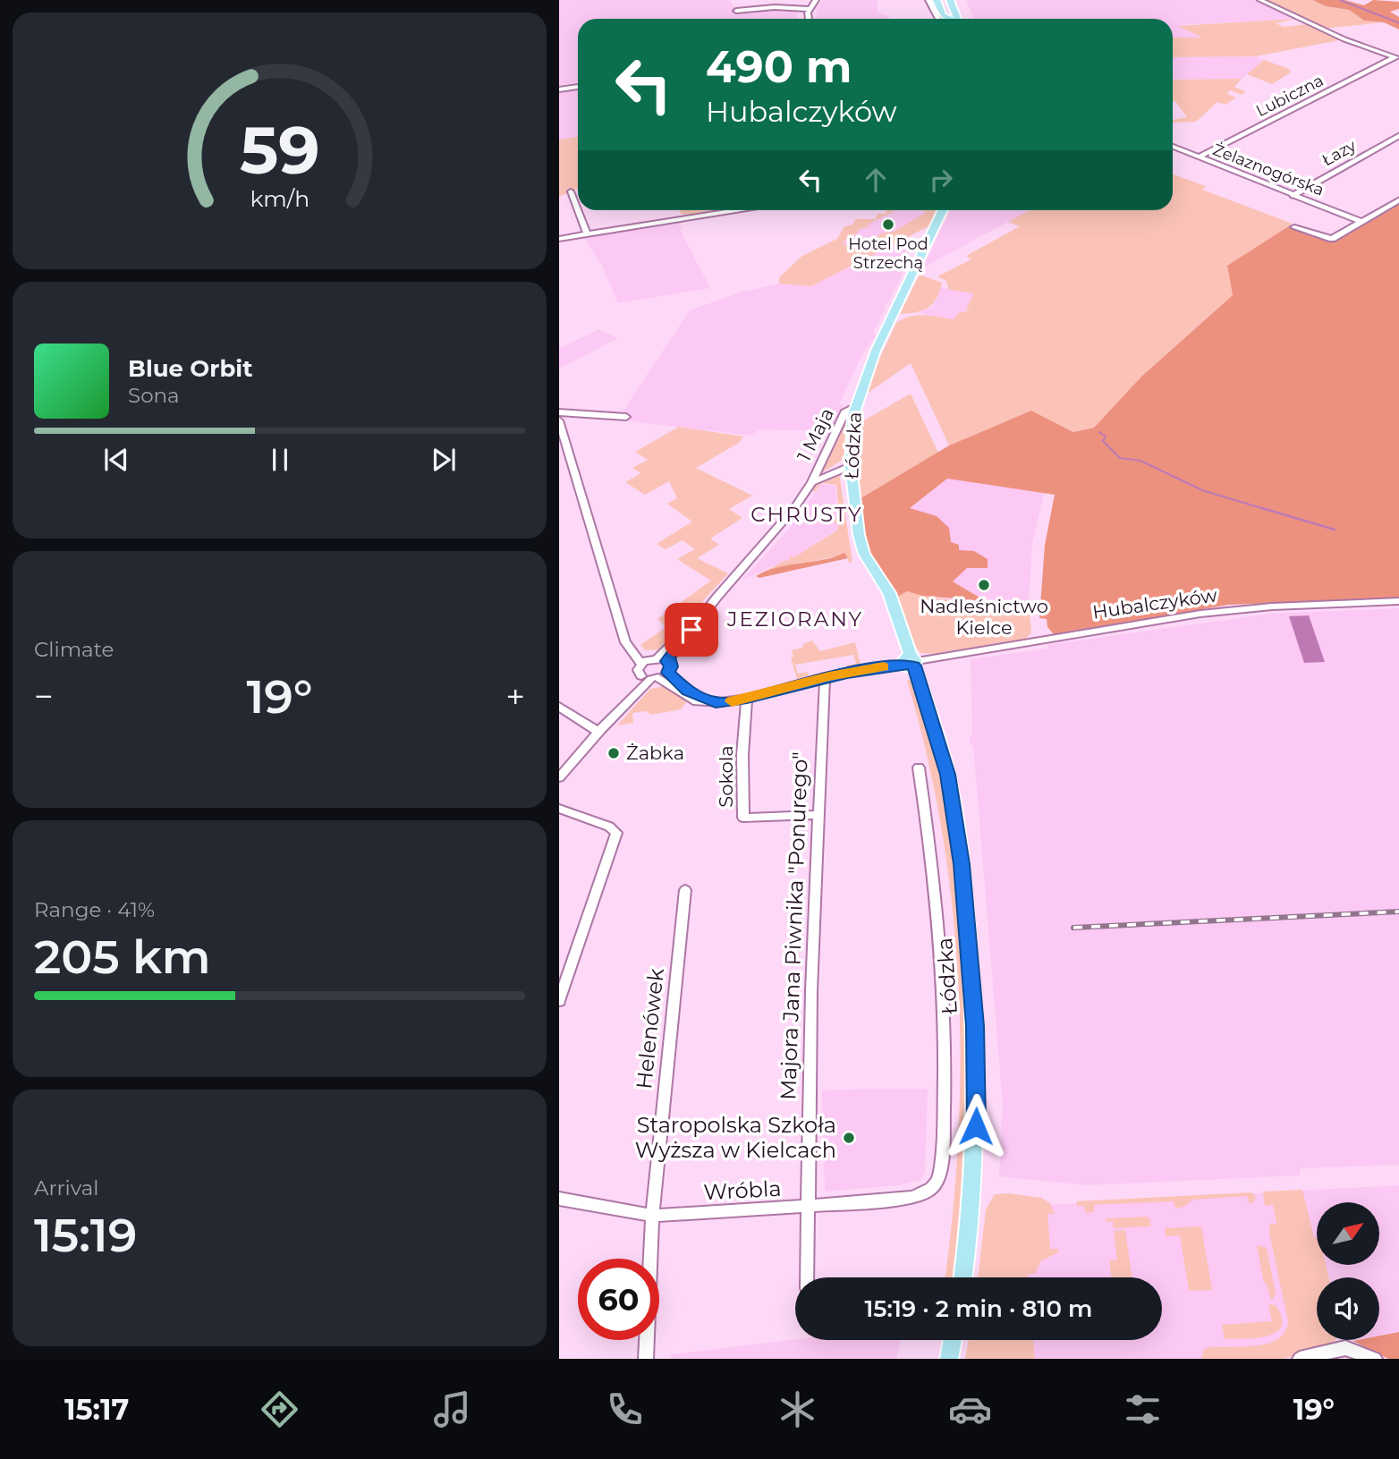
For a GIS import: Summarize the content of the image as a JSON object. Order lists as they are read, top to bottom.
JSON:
{
  "streets": {
    "main road": ["Łódzka"],
    "street": [
      "Lubiczna",
      "Łazy",
      "Żelaznogórska",
      "1 Maja",
      "Hubalczyków",
      "Sokola",
      "Majora Jana Piwnika \"Ponurego\"",
      "Helenówek",
      "Wróbla"
    ]
  },
  "crossings": [
    ["Lubiczna", "Żelaznogórska"],
    ["Łazy", "Żelaznogórska"],
    ["1 Maja", "Łódzka"],
    ["Łódzka", "Hubalczyków"],
    ["Hubalczyków", "Sokola"],
    ["Hubalczyków", "Majora Jana Piwnika \"Ponurego\""],
    ["Sokola", "Majora Jana Piwnika \"Ponurego\""],
    ["Majora Jana Piwnika \"Ponurego\"", "Wróbla"],
    ["Helenówek", "Wróbla"]
  ],
  "districts": ["CHRUSTY", "JEZIORANY"],
  "places": [
    "Hotel Pod Strzechą",
    "Nadleśnictwo Kielce",
    "Żabka",
    "Staropolska Szkoła Wyższa w Kielcach"
  ],
  "north": "top right",
  "page": {
    "turn": ["490 m", "Hubalczyków"],
    "song": ["Blue Orbit", "Sona"],
    "tile": [
      "Climate",
      ["Range · 41%", "205 km"],
      ["Arrival", "15:19"]
    ],
    "heat": ["−", "19°", "+"],
    "limit": "60",
    "trip": "15:19 · 2 min · 810 m",
    "tabs": ["15:17", "19°"],
    "gauge": ["59", "km/h"]
  }
}
